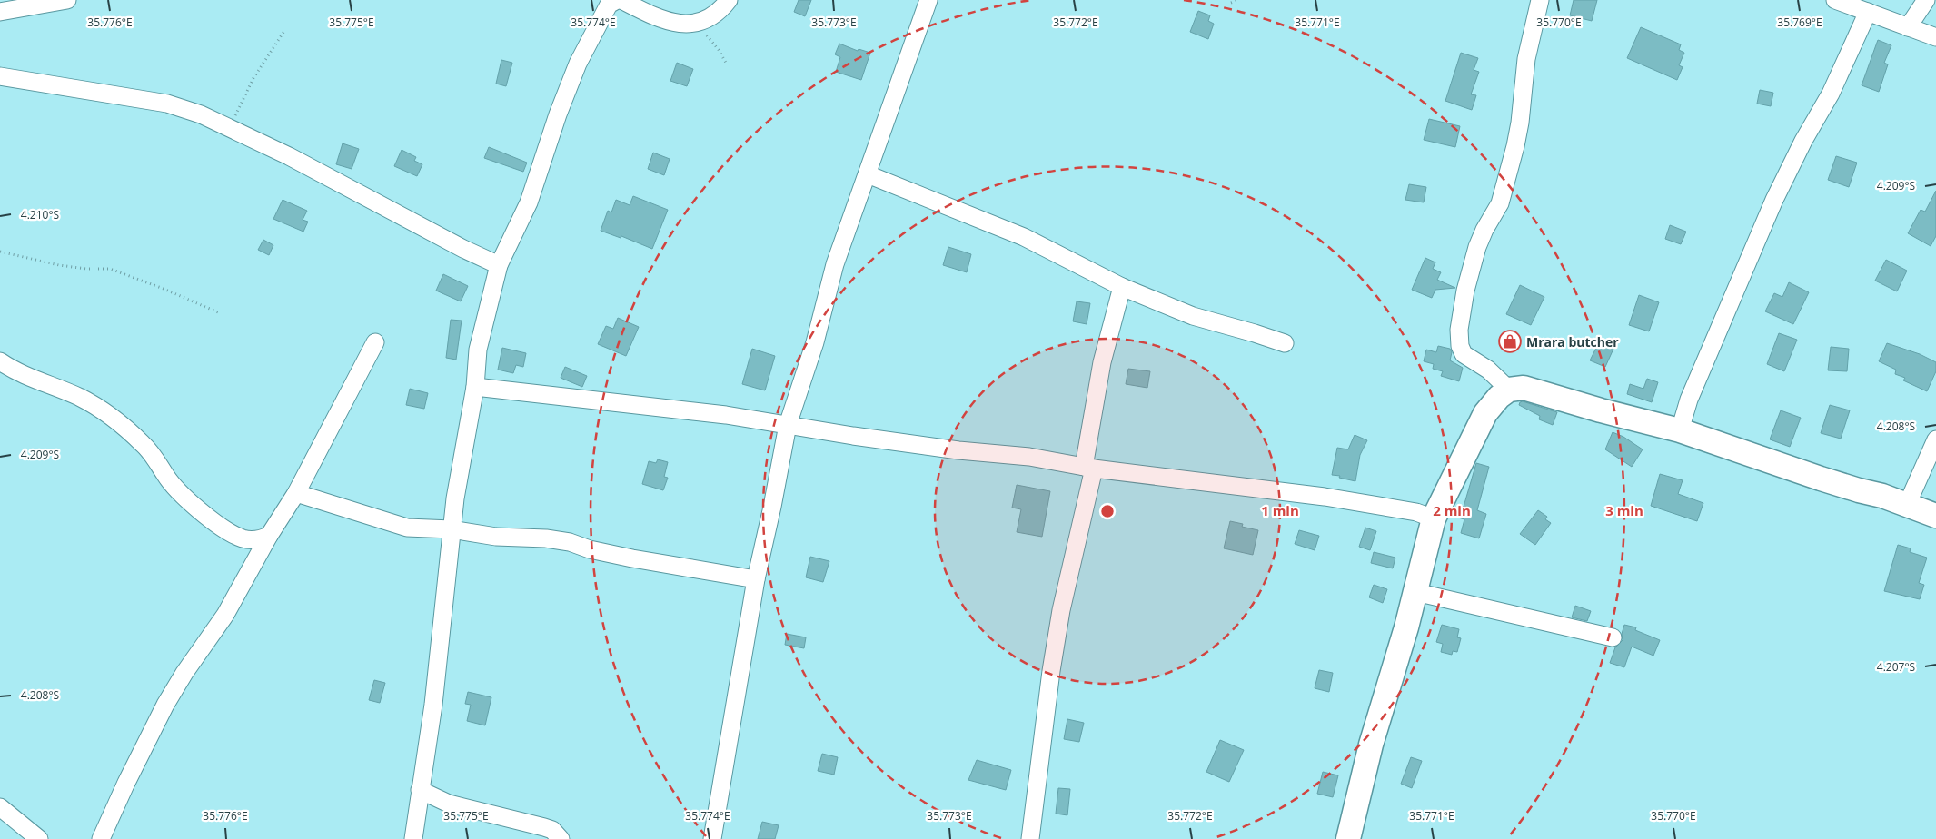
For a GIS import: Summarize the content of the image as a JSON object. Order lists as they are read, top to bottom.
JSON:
{
  "places": {
    "shop": ["Mrara butcher"]
  },
  "coordinates": [
    "35.776°E",
    "35.775°E",
    "35.774°E",
    "35.773°E",
    "35.772°E",
    "35.771°E",
    "35.770°E",
    "35.769°E",
    "4.209°S",
    "4.210°S",
    "4.208°S",
    "4.207°S"
  ],
  "rings": ["1 min", "2 min", "3 min"]
}
